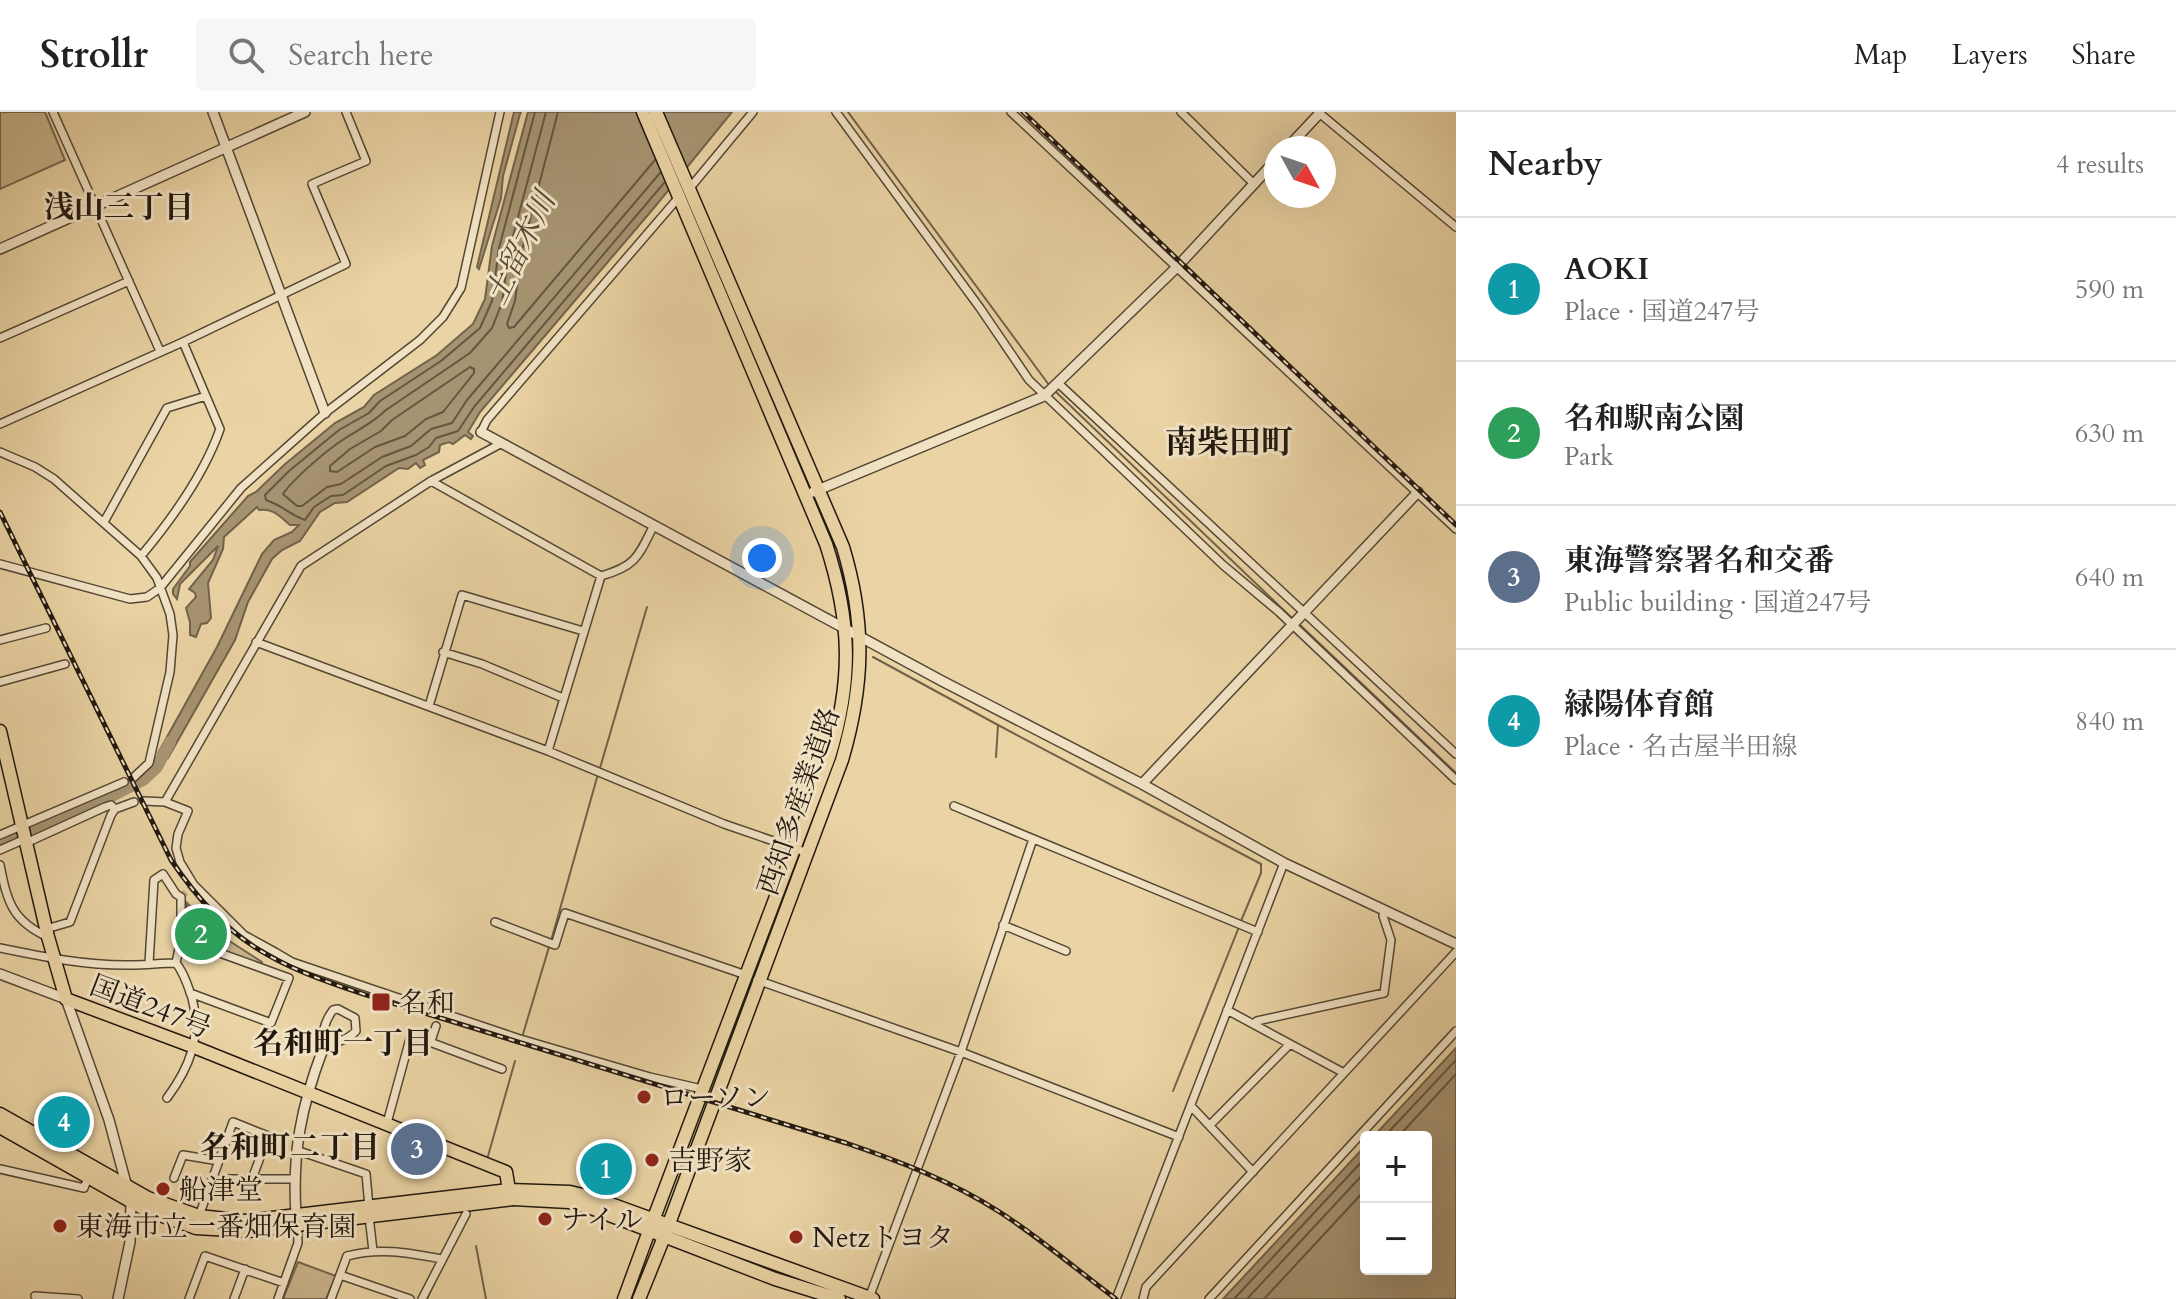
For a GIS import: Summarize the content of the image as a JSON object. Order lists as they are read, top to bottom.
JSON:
{
  "streets": {
    "main road": ["西知多産業道路", "国道247号"]
  },
  "districts": [
    "浅山三丁目",
    "南柴田町",
    "名和町一丁目",
    "名和町二丁目"
  ],
  "water": ["土留木川"],
  "places": {
    "transit": ["名和"],
    "other": [
      "ローソン",
      "吉野家",
      "船津堂",
      "ナイル",
      "東海市立一番畑保育園",
      "Netzトヨタ"
    ]
  },
  "north": "bottom right",
  "page": {
    "header": "Strollr",
    "search": "Search here",
    "nav": ["Map", "Layers", "Share"],
    "heading": ["Nearby", "4 results"],
    "list": [
      {
        "mark": "1",
        "name": "AOKI",
        "note": "Place · 国道247号",
        "value": "590 m"
      },
      {
        "mark": "2",
        "name": "名和駅南公園",
        "note": "Park",
        "value": "630 m"
      },
      {
        "mark": "3",
        "name": "東海警察署名和交番",
        "note": "Public building · 国道247号",
        "value": "640 m"
      },
      {
        "mark": "4",
        "name": "緑陽体育館",
        "note": "Place · 名古屋半田線",
        "value": "840 m"
      }
    ],
    "pins": [
      "2",
      "4",
      "3",
      "1"
    ],
    "map_buttons": ["+", "−"]
  }
}
